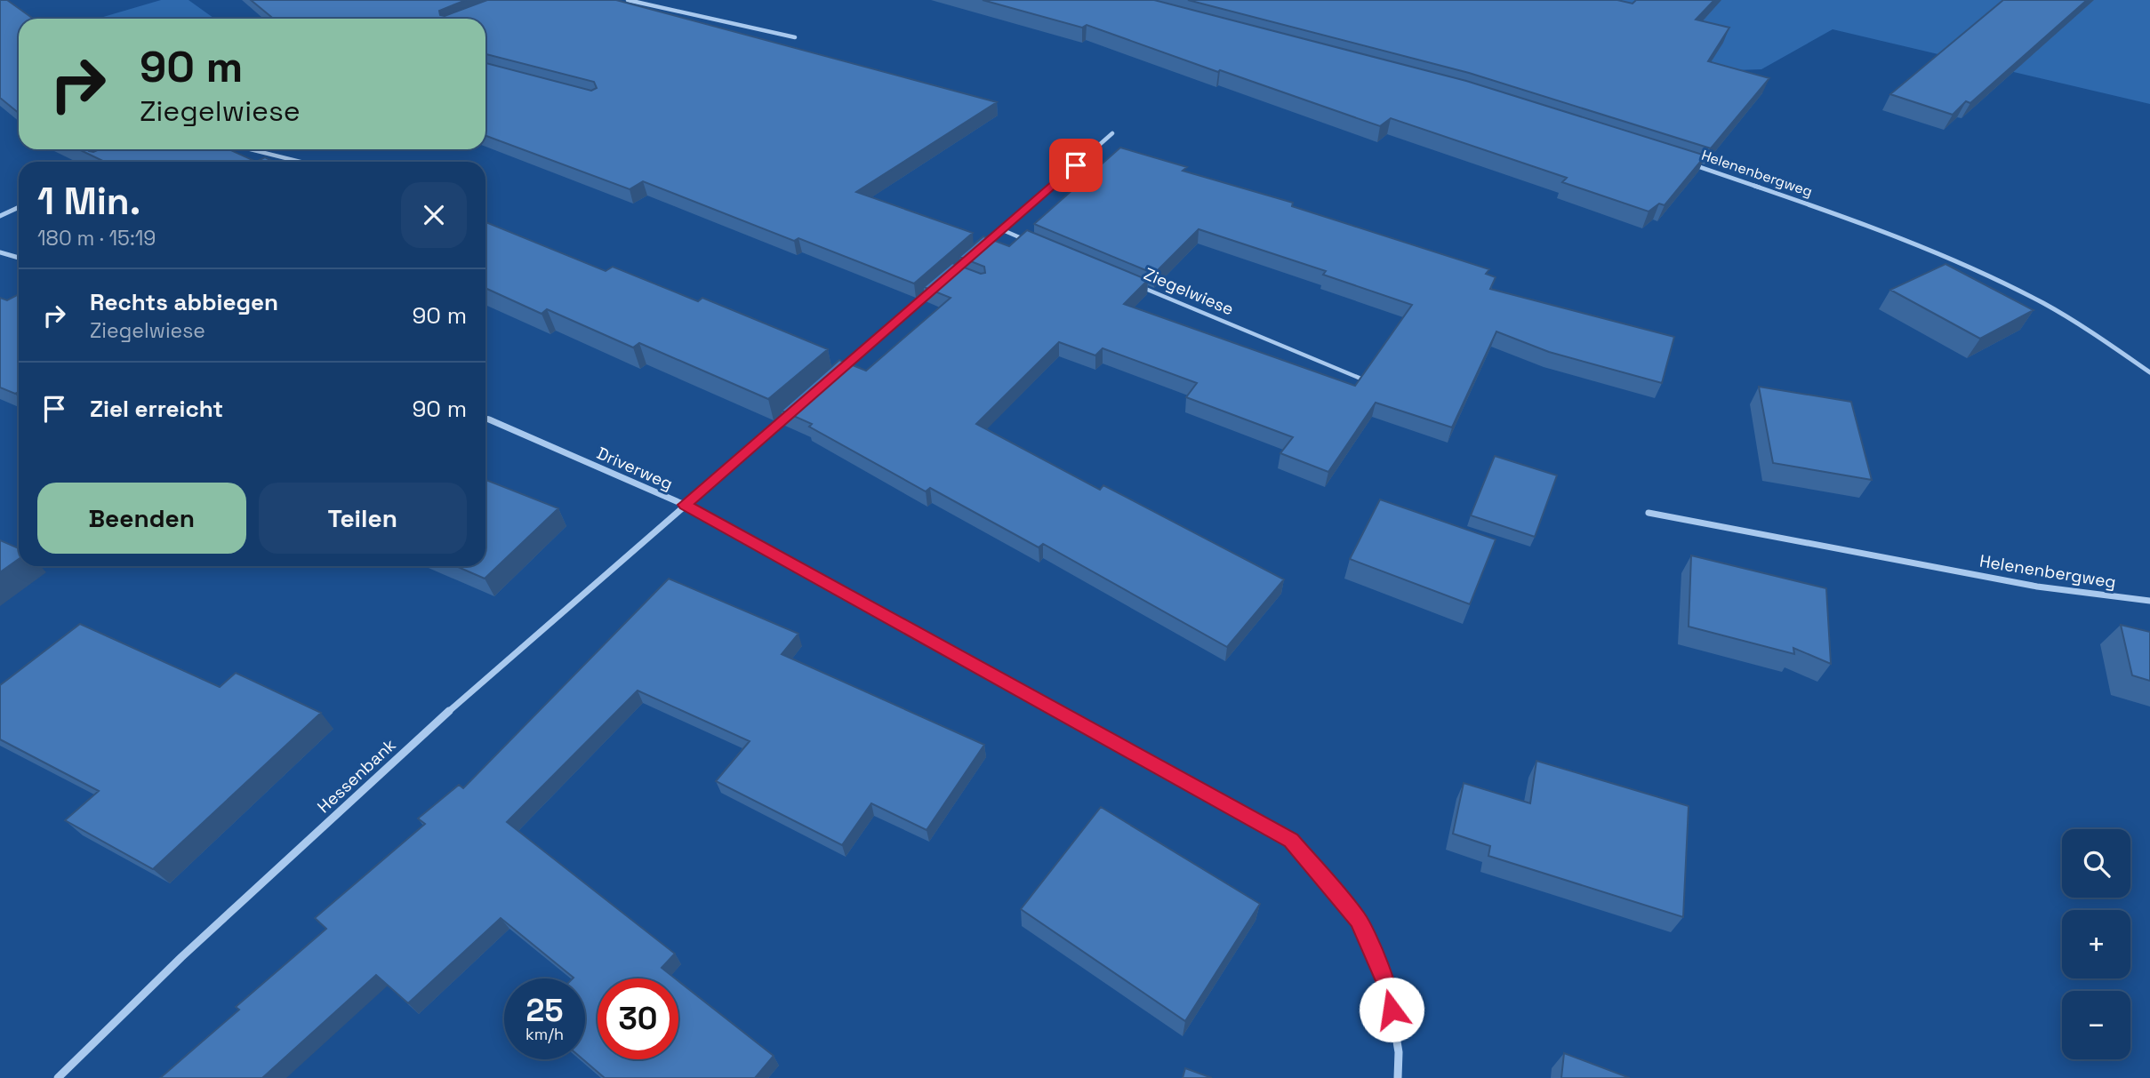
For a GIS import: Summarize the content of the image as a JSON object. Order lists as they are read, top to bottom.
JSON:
{
  "streets": {
    "street": ["Helenenbergweg", "Driverweg", "Hessenbank"],
    "lane": ["Ziegelwiese"]
  },
  "crossings": [
    ["Driverweg", "Hessenbank"]
  ],
  "page": {
    "turn": ["90 m", "Ziegelwiese"],
    "heading": ["1 Min.", "180 m · 15:19"],
    "list": [
      {
        "name": "Rechts abbiegen",
        "note": "Ziegelwiese",
        "value": "90 m"
      },
      {
        "name": "Ziel erreicht",
        "value": "90 m"
      }
    ],
    "buttons": ["Beenden", "Teilen"],
    "map_buttons": ["+", "−"],
    "speed": "25 km/h",
    "limit": "30"
  }
}
